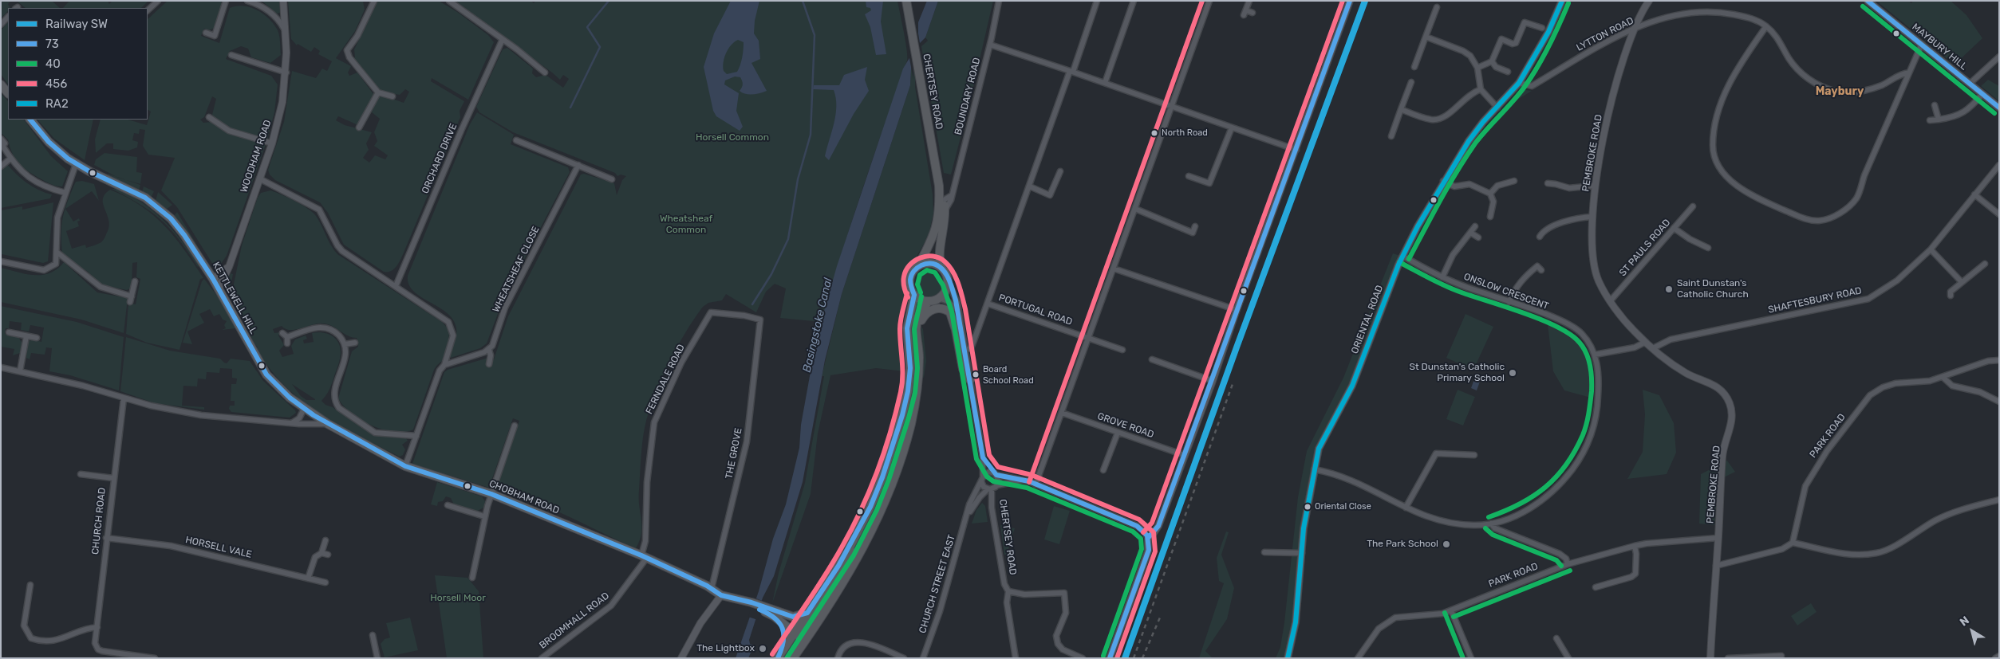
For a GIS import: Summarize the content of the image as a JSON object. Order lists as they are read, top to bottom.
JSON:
{
  "streets": {
    "main road": ["CHERTSEY ROAD", "KETTLEWELL HILL", "CHOBHAM ROAD"],
    "street": [
      "LYTTON ROAD",
      "MAYBURY HILL",
      "BOUNDARY ROAD",
      "PEMBROKE ROAD",
      "WOODHAM ROAD",
      "ORCHARD DRIVE",
      "ST PAULS ROAD",
      "WHEATSHEAF CLOSE",
      "ONSLOW CRESCENT",
      "SHAFTESBURY ROAD",
      "PORTUGAL ROAD",
      "ORIENTAL ROAD",
      "FERNDALE ROAD",
      "GROVE ROAD",
      "PARK ROAD",
      "THE GROVE",
      "CHURCH ROAD",
      "HORSELL VALE",
      "CHURCH STREET EAST",
      "BROOMHALL ROAD"
    ]
  },
  "crossings": [
    ["LYTTON ROAD", "PEMBROKE ROAD"],
    ["LYTTON ROAD", "ORIENTAL ROAD"],
    ["CHERTSEY ROAD", "BOUNDARY ROAD"],
    ["CHERTSEY ROAD", "CHURCH STREET EAST"],
    ["PEMBROKE ROAD", "ST PAULS ROAD"],
    ["PEMBROKE ROAD", "SHAFTESBURY ROAD"],
    ["PEMBROKE ROAD", "PARK ROAD"],
    ["WOODHAM ROAD", "KETTLEWELL HILL"],
    ["ONSLOW CRESCENT", "ORIENTAL ROAD"],
    ["KETTLEWELL HILL", "CHOBHAM ROAD"],
    ["FERNDALE ROAD", "THE GROVE"],
    ["FERNDALE ROAD", "CHOBHAM ROAD"],
    ["FERNDALE ROAD", "BROOMHALL ROAD"],
    ["THE GROVE", "CHOBHAM ROAD"],
    ["CHOBHAM ROAD", "BROOMHALL ROAD"],
    ["CHURCH ROAD", "HORSELL VALE"]
  ],
  "districts": ["Maybury"],
  "water": ["Basingstoke Canal"],
  "parks": ["Horsell Common", "Wheatsheaf Common", "Horsell Moor"],
  "places": [
    "North Road",
    "Saint Dunstan's Catholic Church",
    "St Dunstan's Catholic Primary School",
    "Board School Road",
    "Oriental Close",
    "The Park School",
    "The Lightbox"
  ],
  "lines": [
    "rail line SW",
    "transit line 73",
    "transit line 456",
    "transit line RA2",
    "transit line 40"
  ],
  "legend": [
    "Railway SW",
    "73",
    "40",
    "456",
    "RA2"
  ],
  "north": "top left"
}
